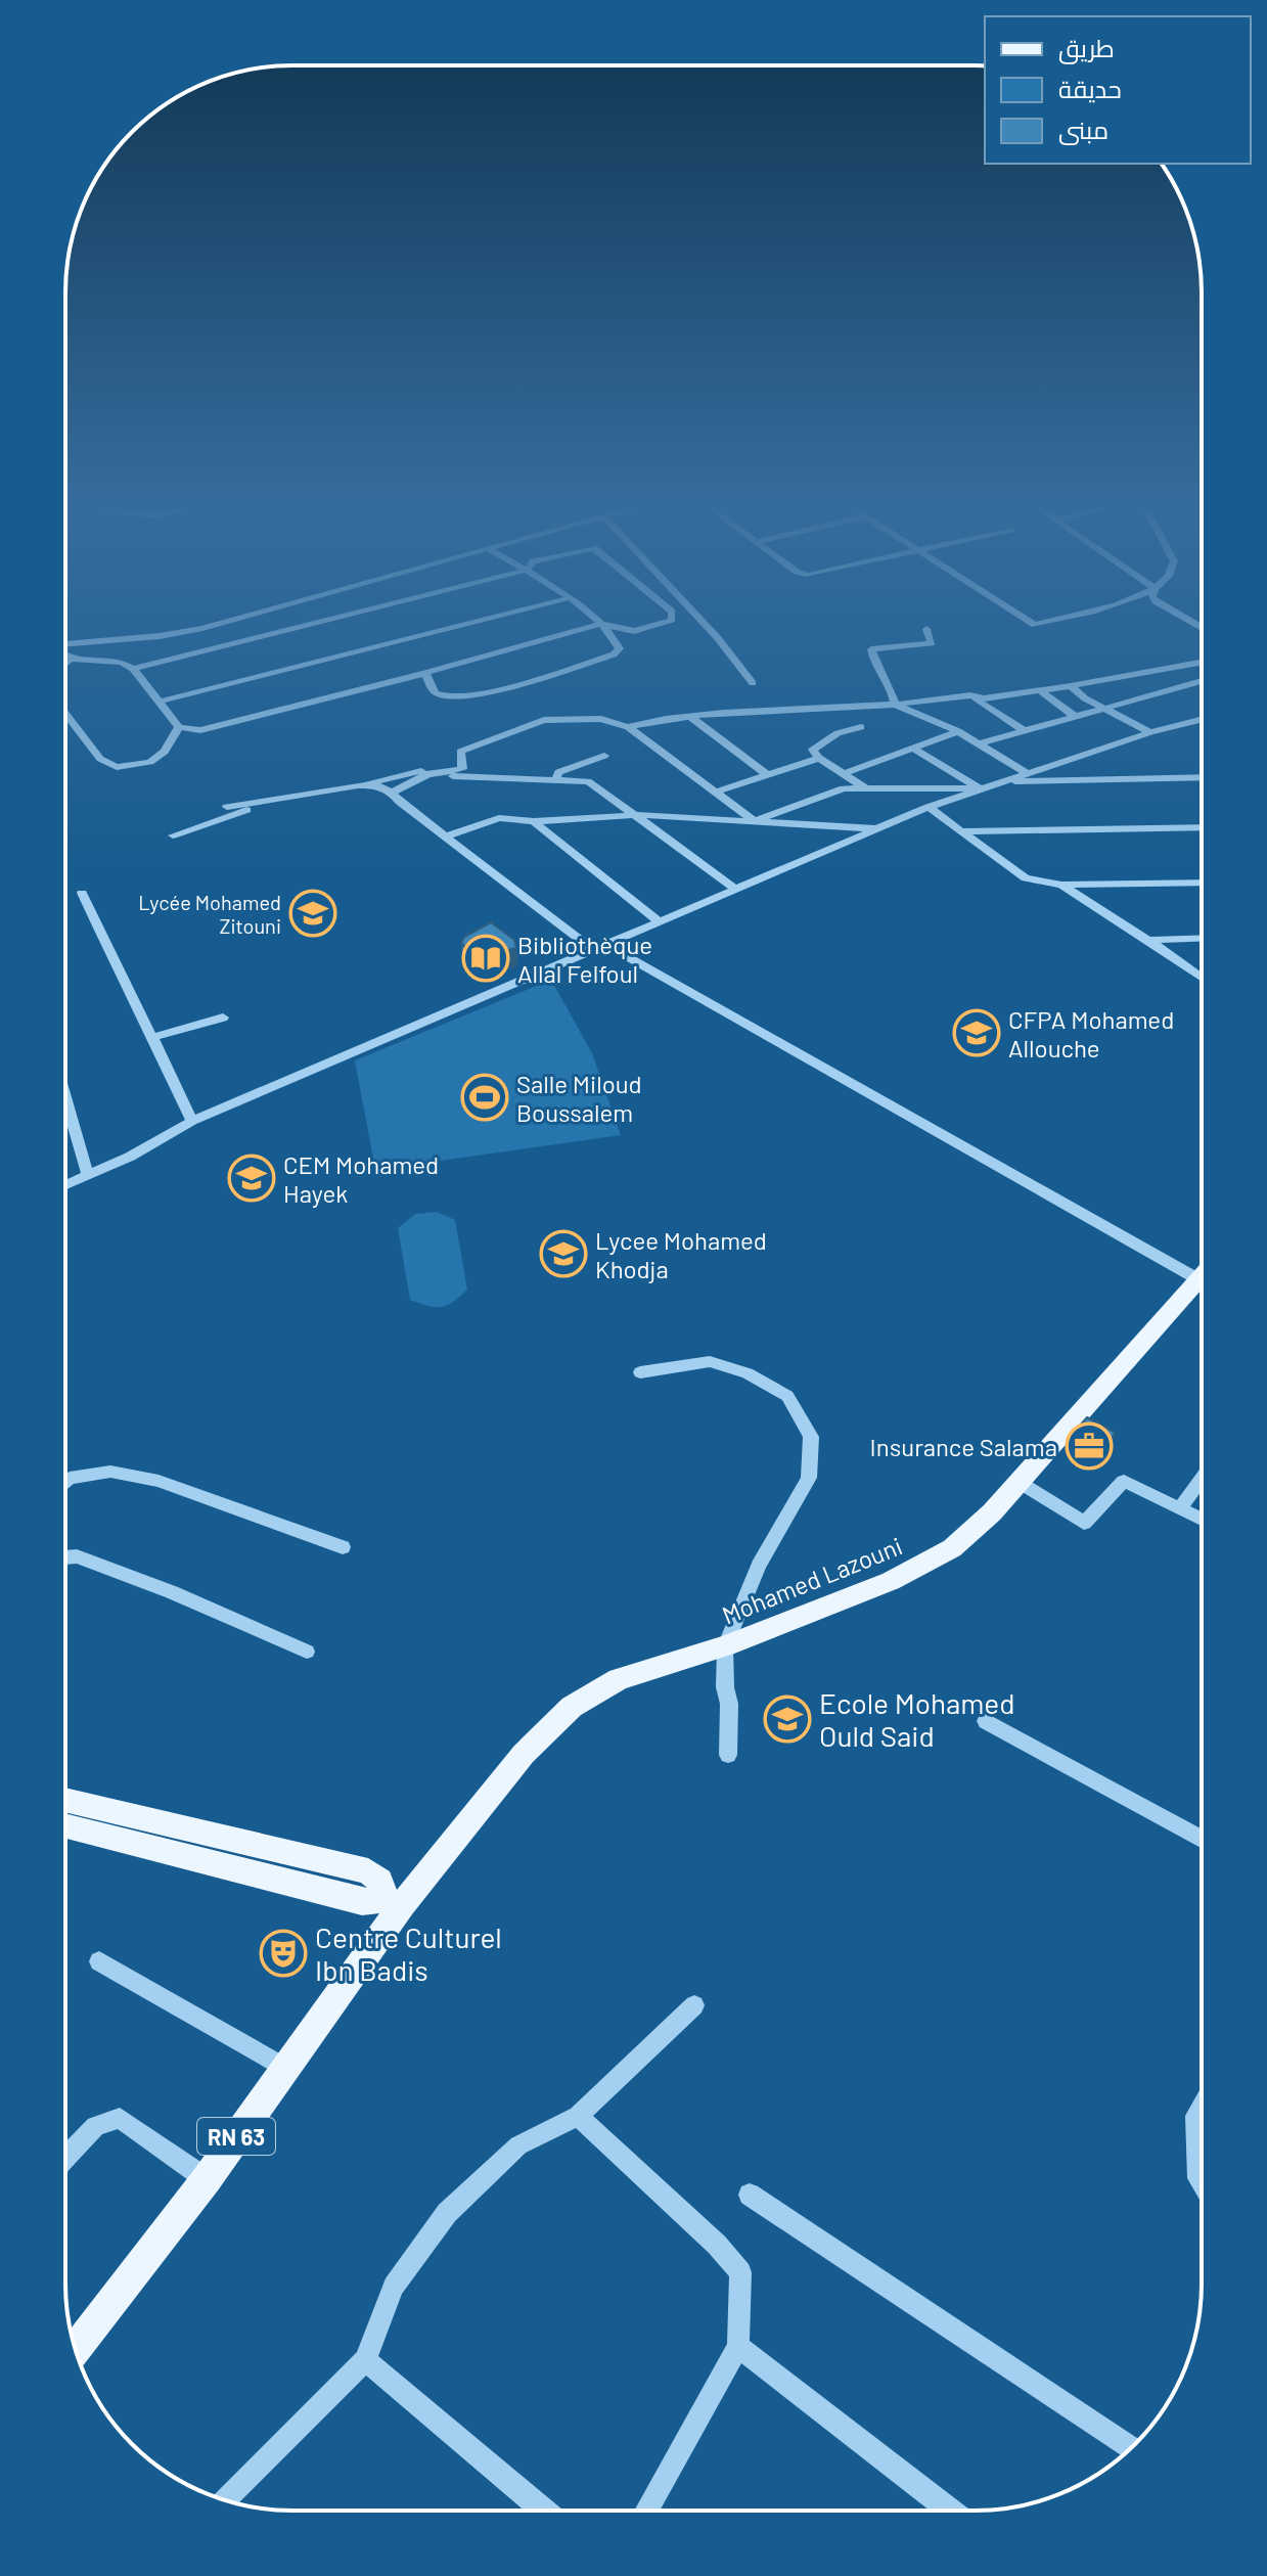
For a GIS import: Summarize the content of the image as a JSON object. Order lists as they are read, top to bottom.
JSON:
{
  "streets": {
    "main road": ["Mohamed Lazouni", "RN 63"]
  },
  "crossings": [
    ["Mohamed Lazouni", "RN 63"]
  ],
  "places": {
    "school or university": [
      "Lycée Mohamed Zitouni",
      "CFPA Mohamed Allouche",
      "CEM Mohamed Hayek",
      "Lycee Mohamed Khodja",
      "Ecole Mohamed Ould Said"
    ],
    "library": ["Bibliothèque Allal Felfoul"],
    "sports": ["Salle Miloud Boussalem"],
    "office": ["Insurance Salama"],
    "theatre": ["Centre Culturel Ibn Badis"]
  },
  "legend": ["طريق", "حديقة", "مبنى"]
}
